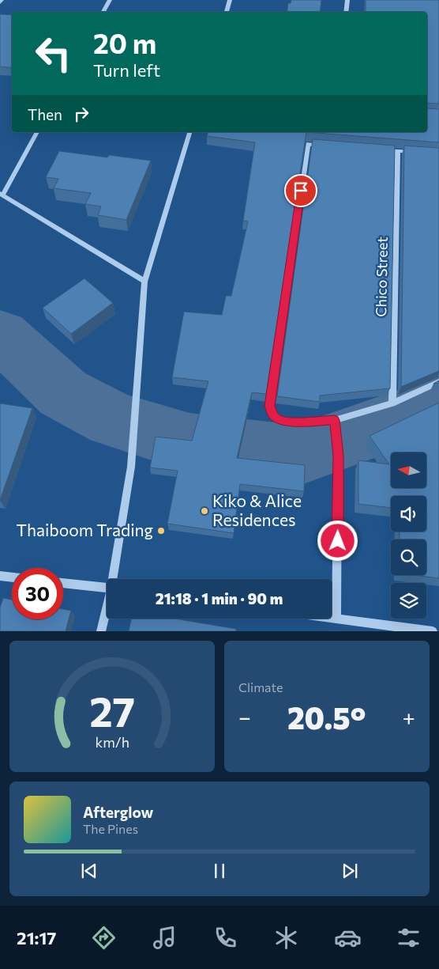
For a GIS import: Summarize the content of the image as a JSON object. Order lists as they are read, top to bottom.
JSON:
{
  "streets": {
    "street": ["Chico Street"]
  },
  "places": ["Kiko & Alice Residences", "Thaiboom Trading"],
  "north": "left",
  "page": {
    "turn": ["20 m", "Turn left"],
    "then": "Then",
    "limit": "30",
    "trip": "21:18 · 1 min · 90 m",
    "tile": "Climate",
    "heat": ["−", "20.5°", "+"],
    "song": ["Afterglow", "The Pines"],
    "tabs": "21:17",
    "gauge": ["27", "km/h"]
  }
}
